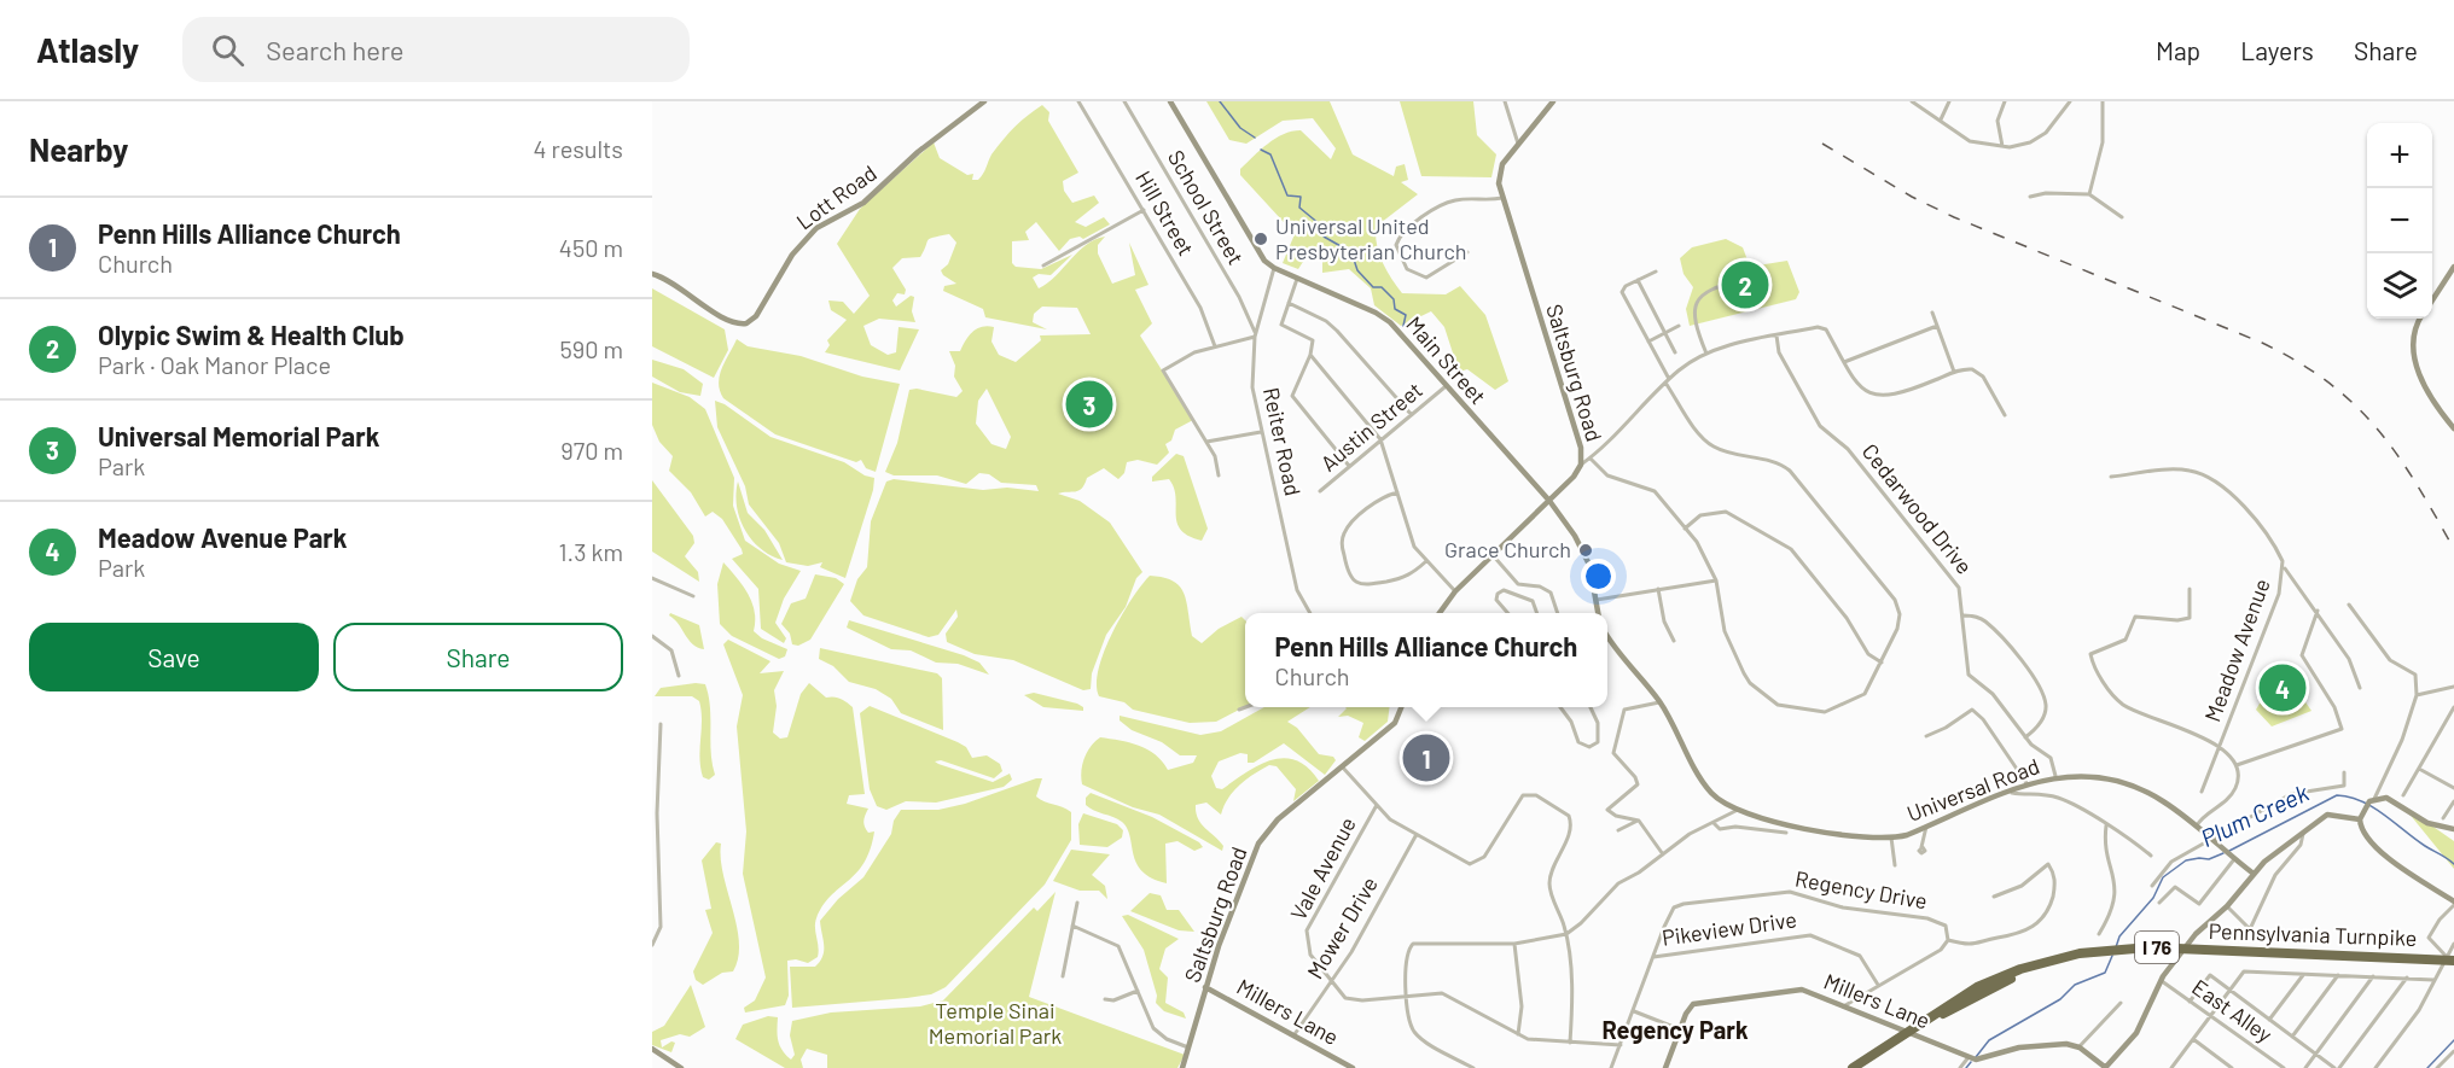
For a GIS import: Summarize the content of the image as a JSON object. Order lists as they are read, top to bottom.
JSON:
{
  "streets": {
    "highway": ["Pennsylvania Turnpike", "I 76"],
    "street": [
      "Lott Road",
      "School Street",
      "Hill Street",
      "Main Street",
      "Saltsburg Road",
      "Austin Street",
      "Reiter Road",
      "Cedarwood Drive",
      "Meadow Avenue",
      "Universal Road",
      "Vale Avenue",
      "Regency Drive",
      "Mower Drive",
      "Pikeview Drive",
      "Millers Lane",
      "East Alley"
    ]
  },
  "crossings": [
    ["School Street", "Reiter Road"],
    ["Main Street", "Saltsburg Road"],
    ["Main Street", "Austin Street"],
    ["Main Street", "Reiter Road"],
    ["Saltsburg Road", "Millers Lane"],
    ["Cedarwood Drive", "Universal Road"],
    ["Vale Avenue", "Regency Drive"],
    ["Vale Avenue", "Mower Drive"],
    ["Regency Drive", "Pikeview Drive"],
    ["Mower Drive", "Millers Lane"]
  ],
  "districts": ["Regency Park"],
  "water": ["Plum Creek"],
  "parks": ["Temple Sinai Memorial Park"],
  "places": ["Universal United Presbyterian Church", "Grace Church"],
  "page": {
    "header": "Atlasly",
    "search": "Search here",
    "nav": ["Map", "Layers", "Share"],
    "heading": ["Nearby", "4 results"],
    "map_buttons": ["+", "−"],
    "list": [
      {
        "mark": "1",
        "name": "Penn Hills Alliance Church",
        "note": "Church",
        "value": "450 m"
      },
      {
        "mark": "2",
        "name": "Olypic Swim & Health Club",
        "note": "Park · Oak Manor Place",
        "value": "590 m"
      },
      {
        "mark": "3",
        "name": "Universal Memorial Park",
        "note": "Park",
        "value": "970 m"
      },
      {
        "mark": "4",
        "name": "Meadow Avenue Park",
        "note": "Park",
        "value": "1.3 km"
      }
    ],
    "pins": [
      "2",
      "3",
      "4",
      "1"
    ],
    "buttons": ["Save", "Share"],
    "popup": ["Penn Hills Alliance Church", "Church"]
  }
}
